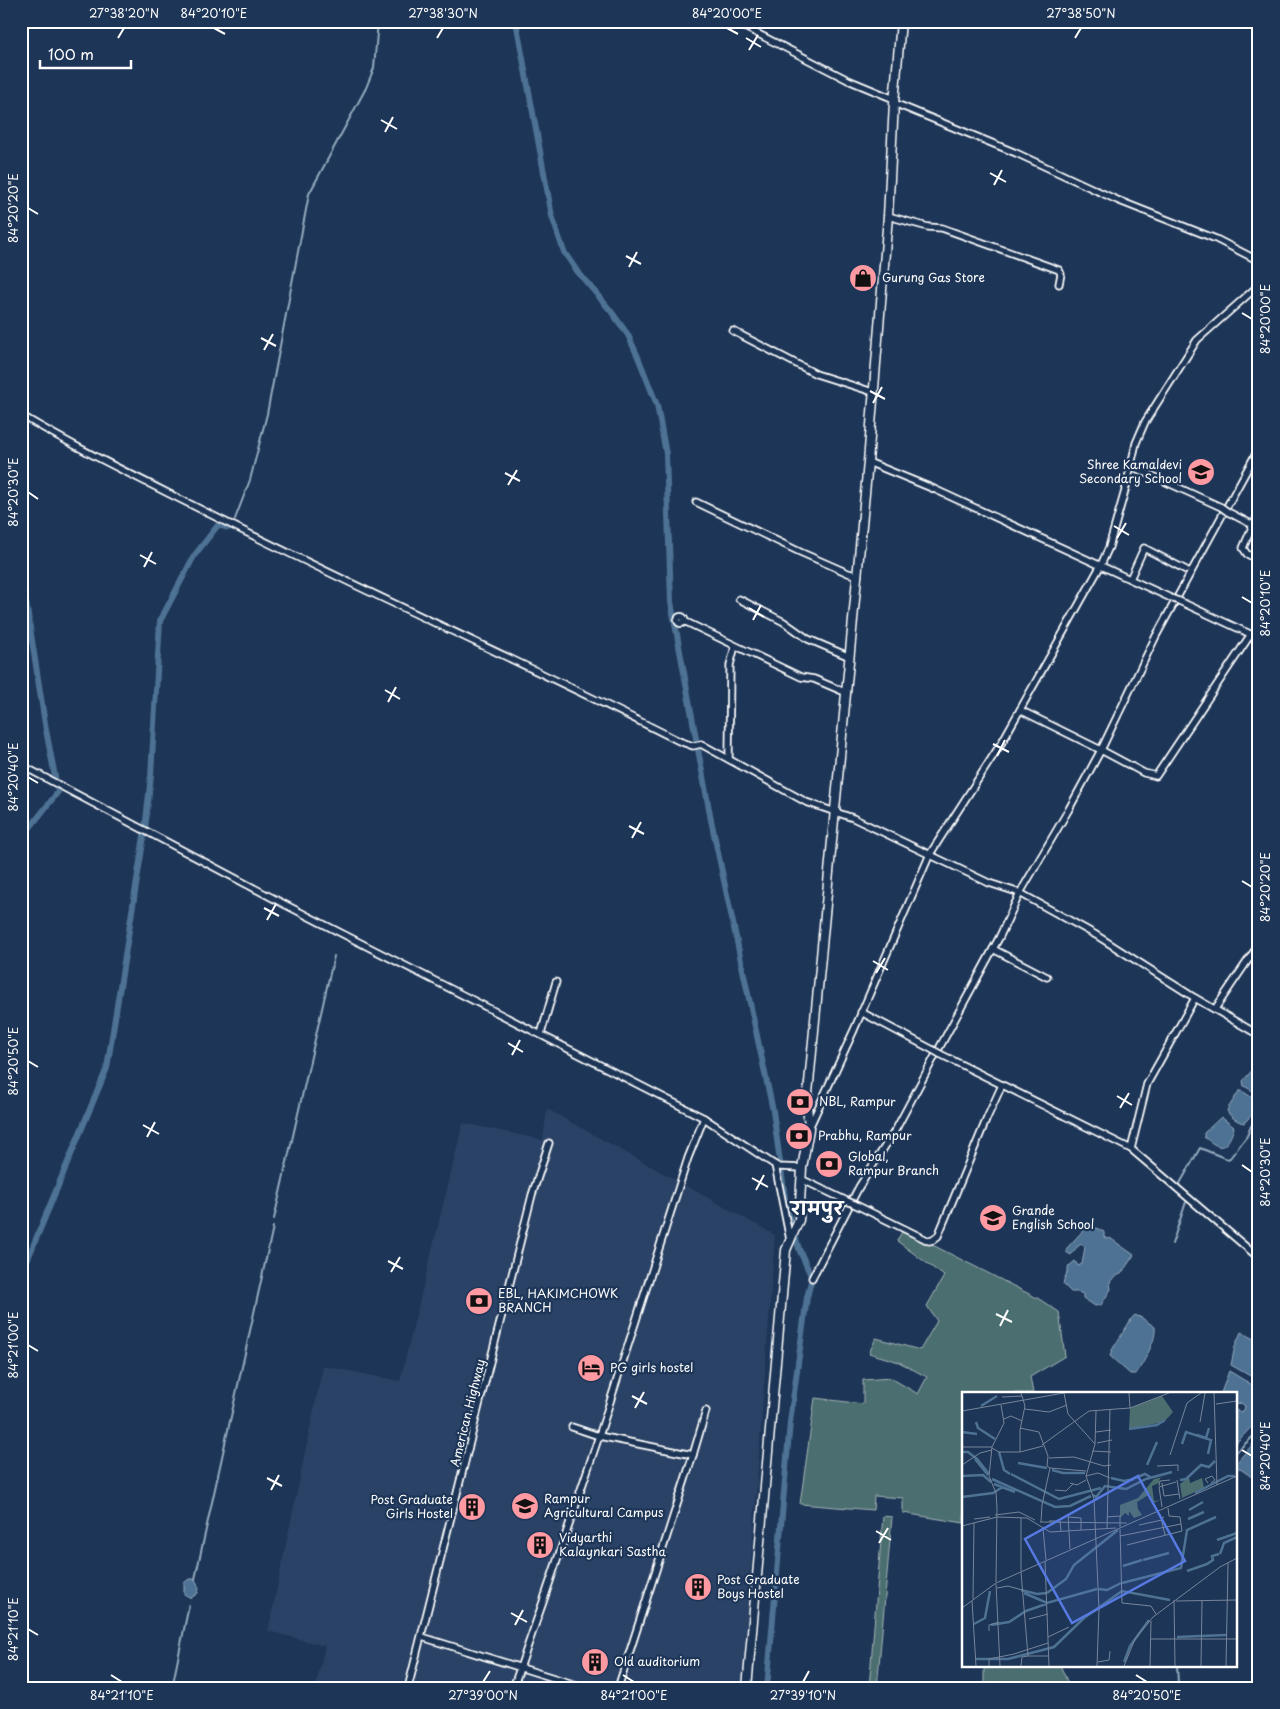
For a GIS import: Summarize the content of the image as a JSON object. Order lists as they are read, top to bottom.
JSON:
{
  "streets": {
    "street": ["American Highway"]
  },
  "districts": ["रामपुर"],
  "places": {
    "shop": ["Gurung Gas Store"],
    "school or university": ["Shree Kamaldevi Secondary School", "Grande English School", "Rampur Agricultural Campus"],
    "bank": [
      "NBL, Rampur",
      "Prabhu, Rampur",
      "Global, Rampur Branch",
      "EBL, HAKIMCHOWK BRANCH"
    ],
    "hotel": ["PG girls hostel"],
    "building": [
      "Post Graduate Girls Hostel",
      "Vidyarthi Kalaynkari Sastha",
      "Post Graduate Boys Hostel",
      "Old auditorium"
    ]
  },
  "scale_bar": "100 m",
  "coordinates": [
    "27°38'20\"N",
    "84°20'10\"E",
    "27°38'30\"N",
    "84°20'00\"E",
    "27°38'50\"N",
    "84°20'20\"E",
    "84°20'30\"E",
    "84°20'40\"E",
    "84°20'50\"E",
    "84°21'00\"E",
    "84°21'10\"E",
    "27°39'00\"N",
    "27°39'10\"N"
  ]
}
